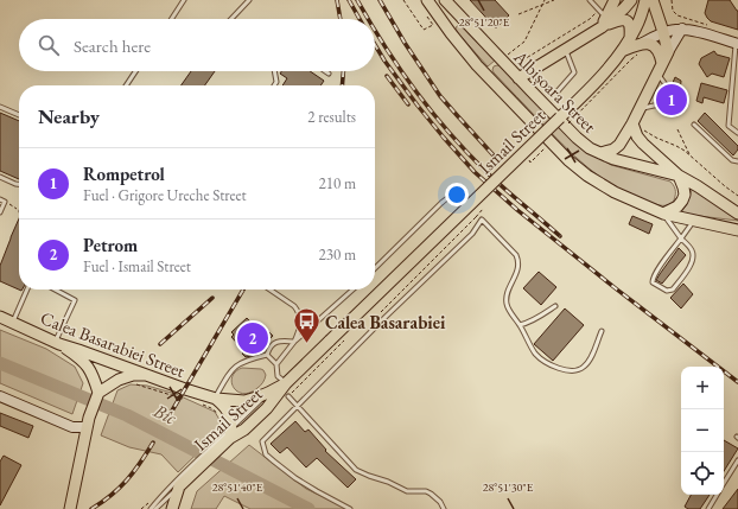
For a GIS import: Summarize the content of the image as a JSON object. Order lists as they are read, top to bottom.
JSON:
{
  "streets": {
    "main road": ["Albișoara Street", "Ismail Street", "Calea Basarabiei Street"]
  },
  "crossings": [
    ["Ismail Street", "Calea Basarabiei Street"]
  ],
  "water": ["Bîc"],
  "places": {
    "bus stop": ["Calea Basarabiei"]
  },
  "page": {
    "search": "Search here",
    "pins": ["1", "2"],
    "heading": ["Nearby", "2 results"],
    "list": [
      {
        "mark": "1",
        "name": "Rompetrol",
        "note": "Fuel · Grigore Ureche Street",
        "value": "210 m"
      },
      {
        "mark": "2",
        "name": "Petrom",
        "note": "Fuel · Ismail Street",
        "value": "230 m"
      }
    ],
    "map_buttons": ["+", "−"]
  },
  "coordinates": ["28°51'20\"E", "28°51'40\"E", "28°51'30\"E"]
}
